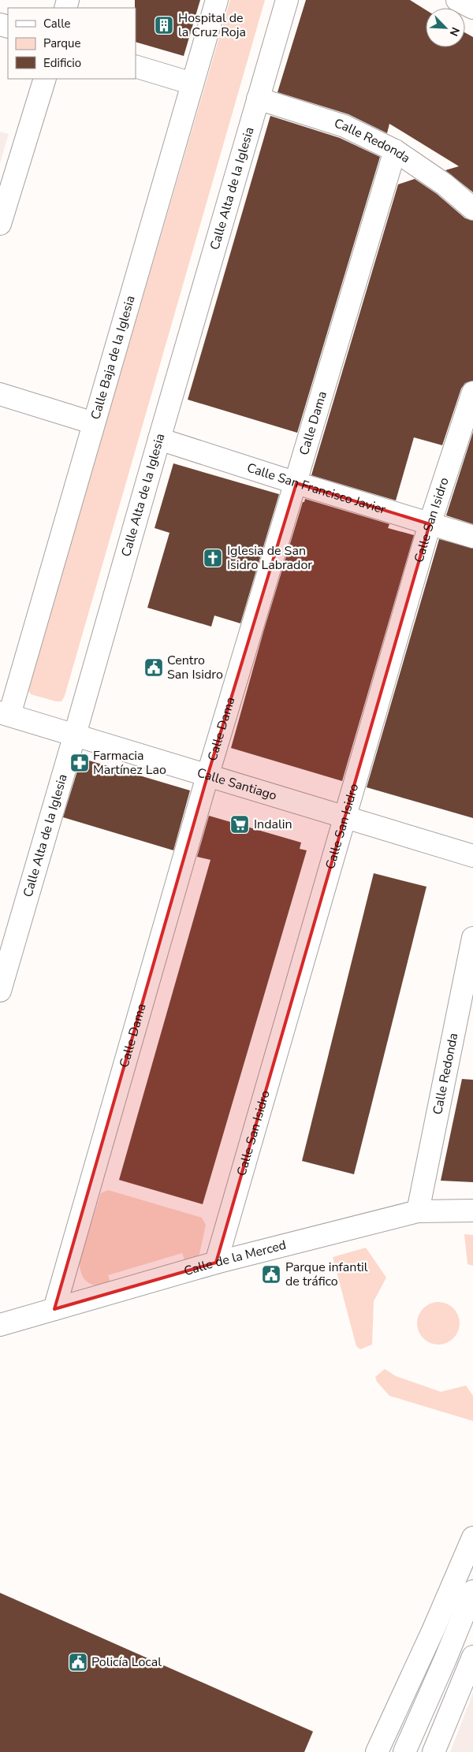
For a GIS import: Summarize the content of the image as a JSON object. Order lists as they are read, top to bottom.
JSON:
{
  "streets": {
    "street": [
      "Calle Redonda",
      "Calle Alta de la Iglesia",
      "Calle Baja de la Iglesia",
      "Calle Dama",
      "Calle San Francisco Javier",
      "Calle San Isidro",
      "Calle Santiago",
      "Calle de la Merced"
    ]
  },
  "crossings": [
    ["Calle Redonda", "Calle Alta de la Iglesia"],
    ["Calle Redonda", "Calle Dama"],
    ["Calle Redonda", "Calle de la Merced"],
    ["Calle Alta de la Iglesia", "Calle San Francisco Javier"],
    ["Calle Alta de la Iglesia", "Calle Santiago"],
    ["Calle Baja de la Iglesia", "Calle Santiago"],
    ["Calle Dama", "Calle San Francisco Javier"],
    ["Calle Dama", "Calle Santiago"],
    ["Calle Dama", "Calle de la Merced"],
    ["Calle San Francisco Javier", "Calle San Isidro"],
    ["Calle San Isidro", "Calle Santiago"],
    ["Calle San Isidro", "Calle de la Merced"]
  ],
  "places": {
    "building": ["Hospital de la Cruz Roja"],
    "church": ["Iglesia de San Isidro Labrador"],
    "public building": ["Centro San Isidro", "Parque infantil de tráfico", "Policía Local"],
    "pharmacy": ["Farmacia Martínez Lao"],
    "supermarket": ["Indalin"]
  },
  "legend": ["Calle", "Parque", "Edificio"],
  "north": "bottom right"
}
